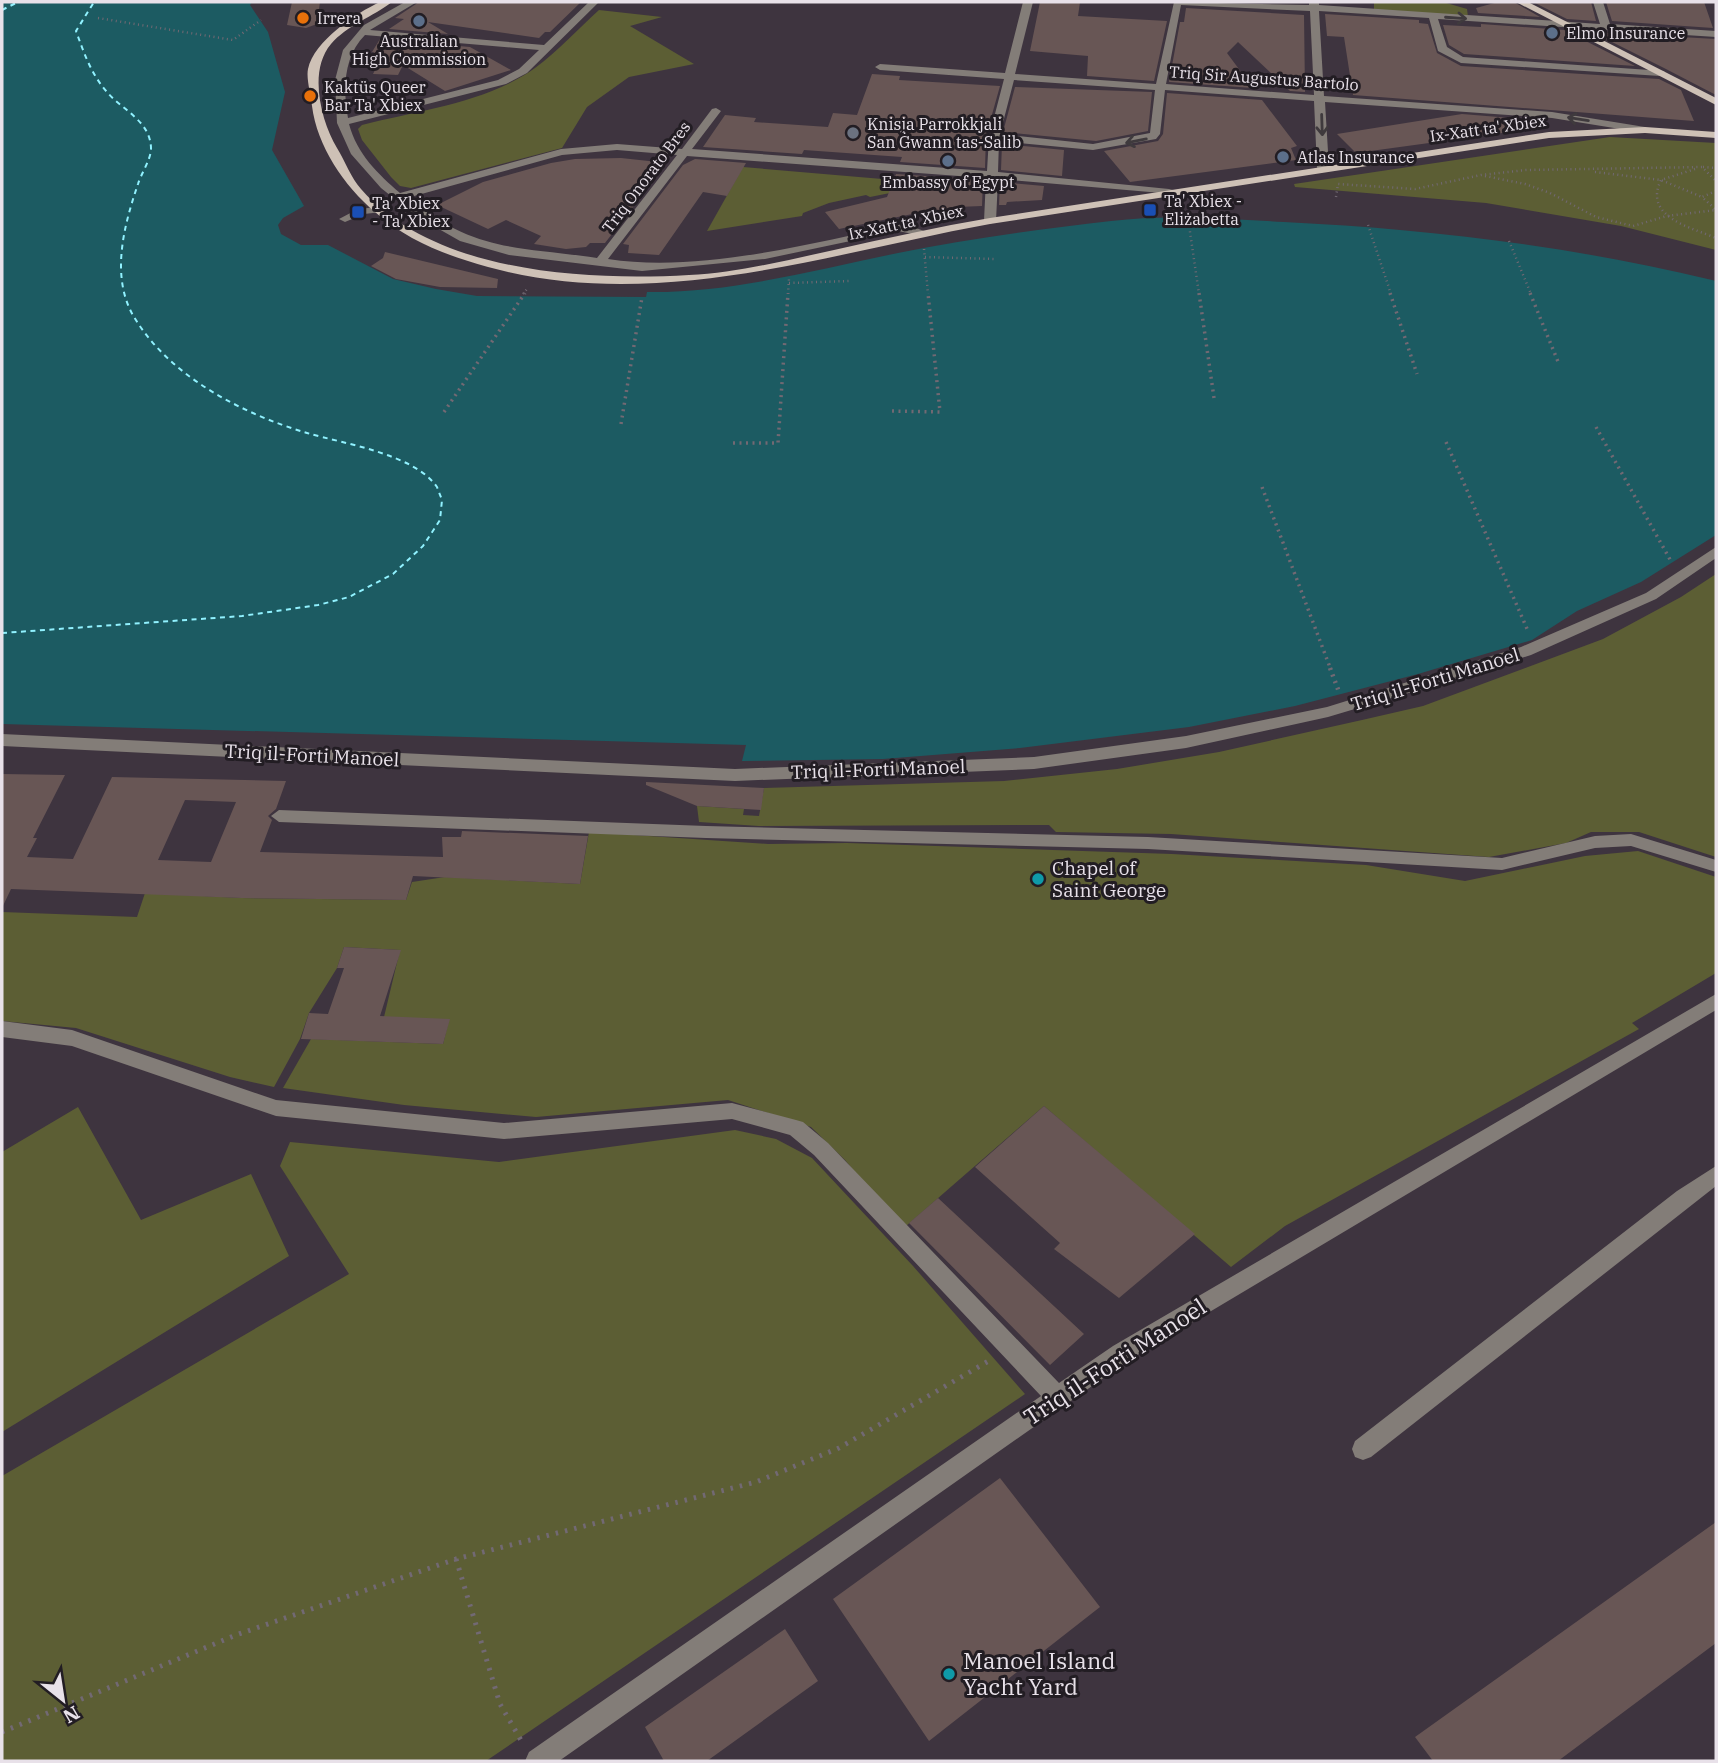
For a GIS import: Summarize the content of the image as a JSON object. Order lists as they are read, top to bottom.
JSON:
{
  "streets": {
    "main road": ["Ix-Xatt ta' Xbiex"],
    "street": ["Triq Sir Augustus Bartolo", "Triq Onorato Bres", "Triq il-Forti Manoel"]
  },
  "crossings": [
    ["Triq Sir Augustus Bartolo", "Ix-Xatt ta' Xbiex"]
  ],
  "places": {
    "other": [
      "Irrera",
      "Australian High Commission",
      "Elmo Insurance",
      "Kaktüs Queer Bar Ta' Xbiex",
      "Knisja Parrokkjali San Ġwann tas-Salib",
      "Atlas Insurance",
      "Embassy of Egypt",
      "Chapel of Saint George",
      "Manoel Island Yacht Yard"
    ],
    "transit": ["Ta' Xbiex - Eliżabetta", "Ta' Xbiex - Ta' Xbiex"]
  },
  "north": "bottom right"
}
